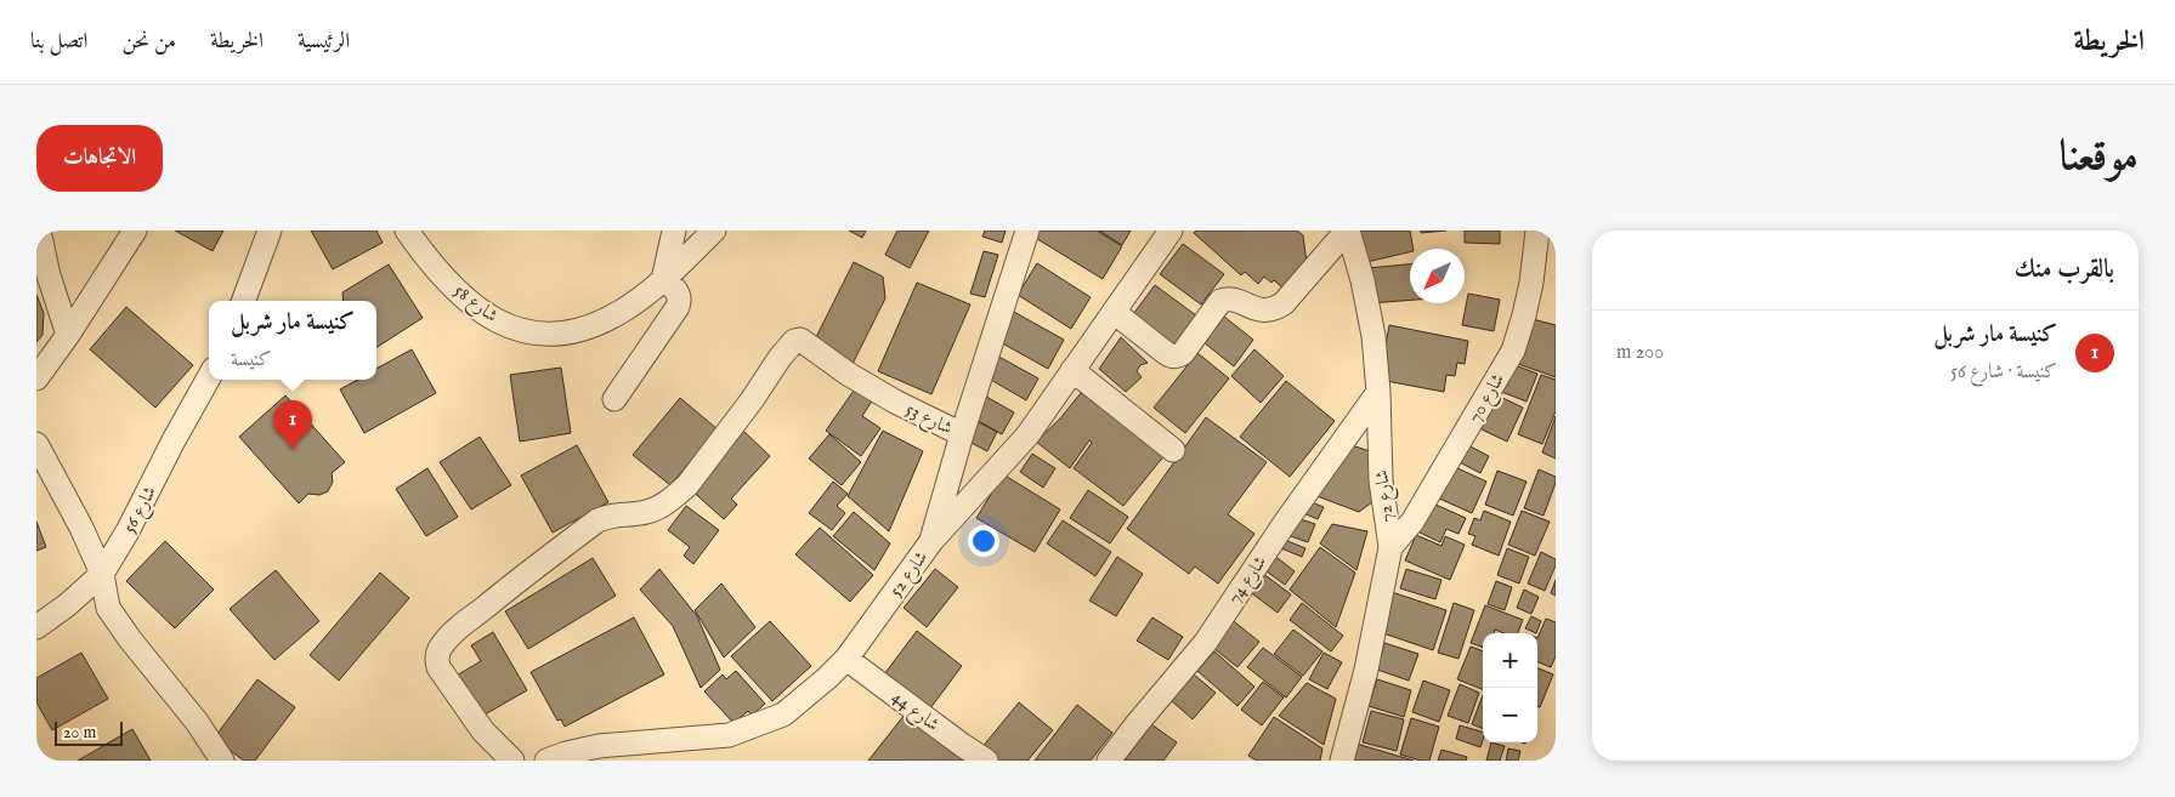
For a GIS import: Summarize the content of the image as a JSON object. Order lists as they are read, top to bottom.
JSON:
{
  "streets": {
    "street": [
      "شارع 58",
      "شارع 70",
      "شارع 53",
      "شارع 72",
      "شارع 56",
      "شارع 52",
      "شارع 74",
      "شارع 44"
    ]
  },
  "crossings": [
    ["شارع 70", "شارع 72"],
    ["شارع 72", "شارع 74"],
    ["شارع 52", "شارع 44"]
  ],
  "scale_bar": "20 m",
  "north": "bottom left",
  "page": {
    "header": "الخريطة",
    "nav": [
      "الرئيسية",
      "الخريطة",
      "من نحن",
      "اتصل بنا"
    ],
    "title": "موقعنا",
    "buttons": "الاتجاهات",
    "heading": "بالقرب منك",
    "popup": ["كنيسة مار شربل", "كنيسة"],
    "list": [
      {
        "mark": "1",
        "name": "كنيسة مار شربل",
        "note": "كنيسة · شارع 56",
        "value": "200 m"
      }
    ],
    "pins": "1",
    "map_buttons": ["+", "−"],
    "scale": "20 m"
  }
}
